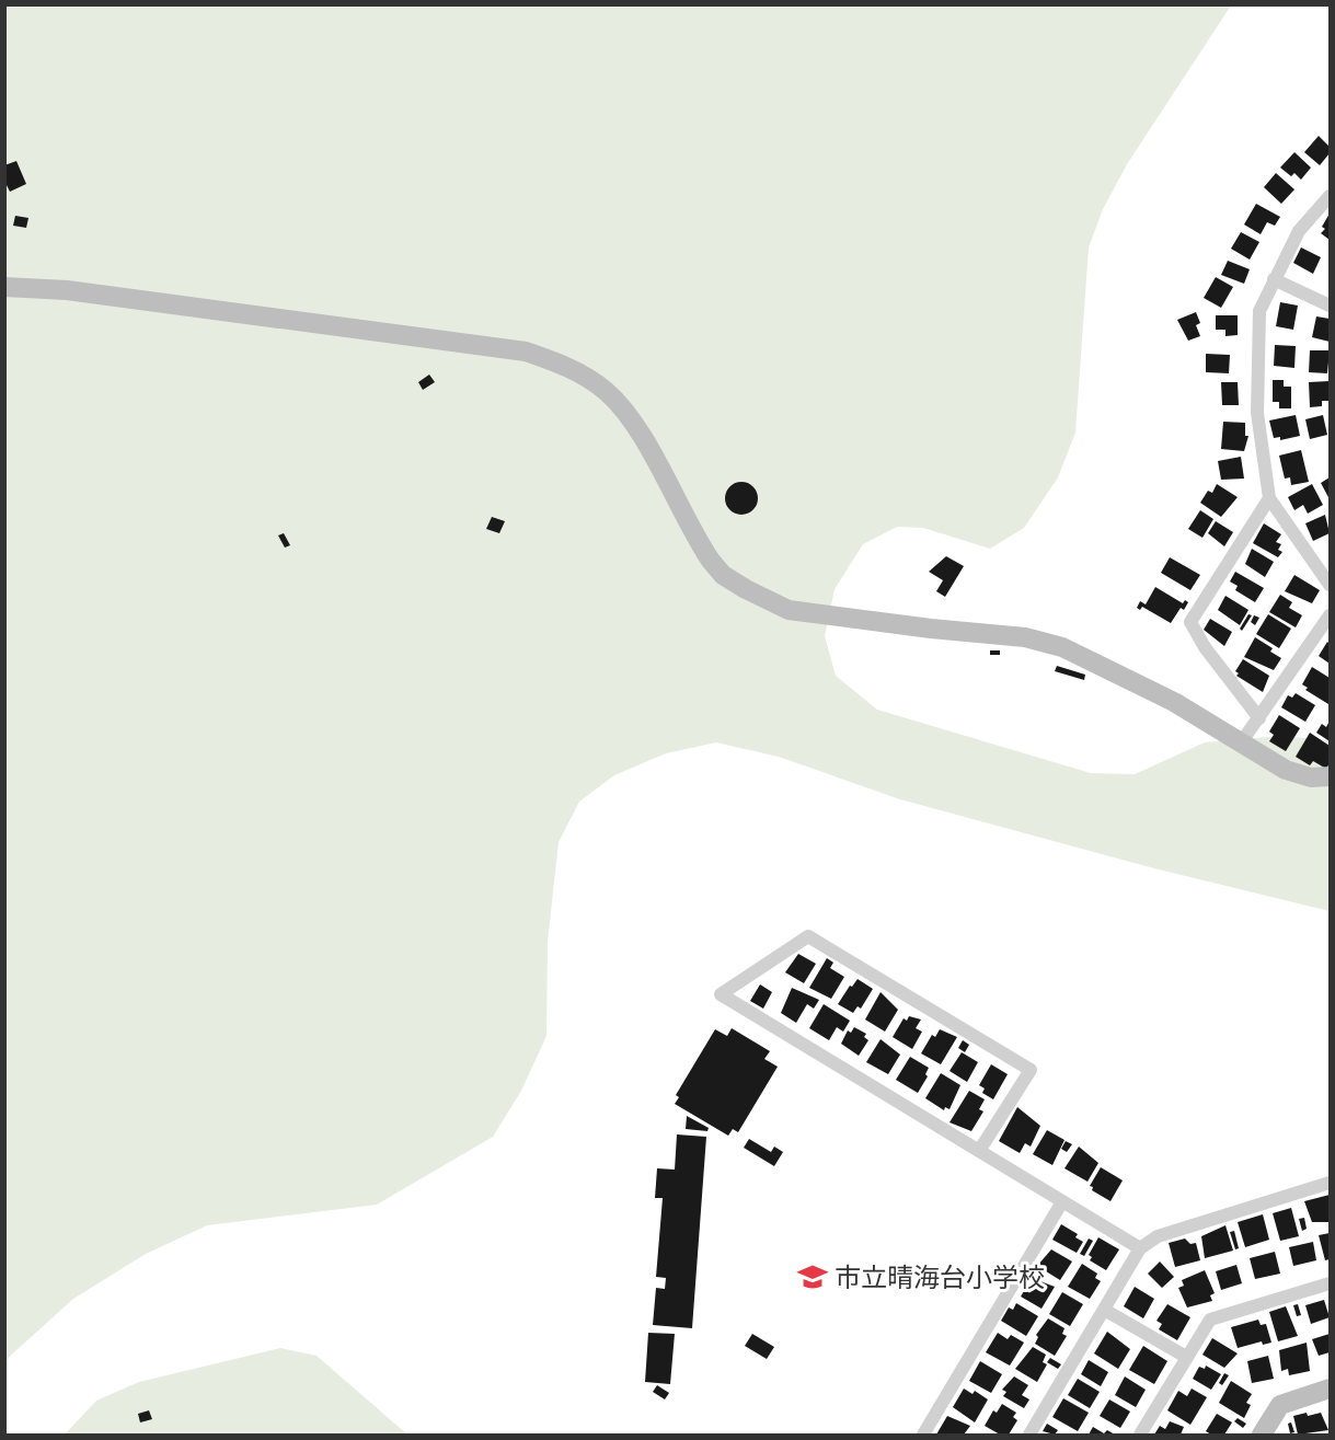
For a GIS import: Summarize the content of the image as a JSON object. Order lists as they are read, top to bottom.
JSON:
{
  "places": {
    "school or university": ["市立晴海台小学校"]
  }
}
